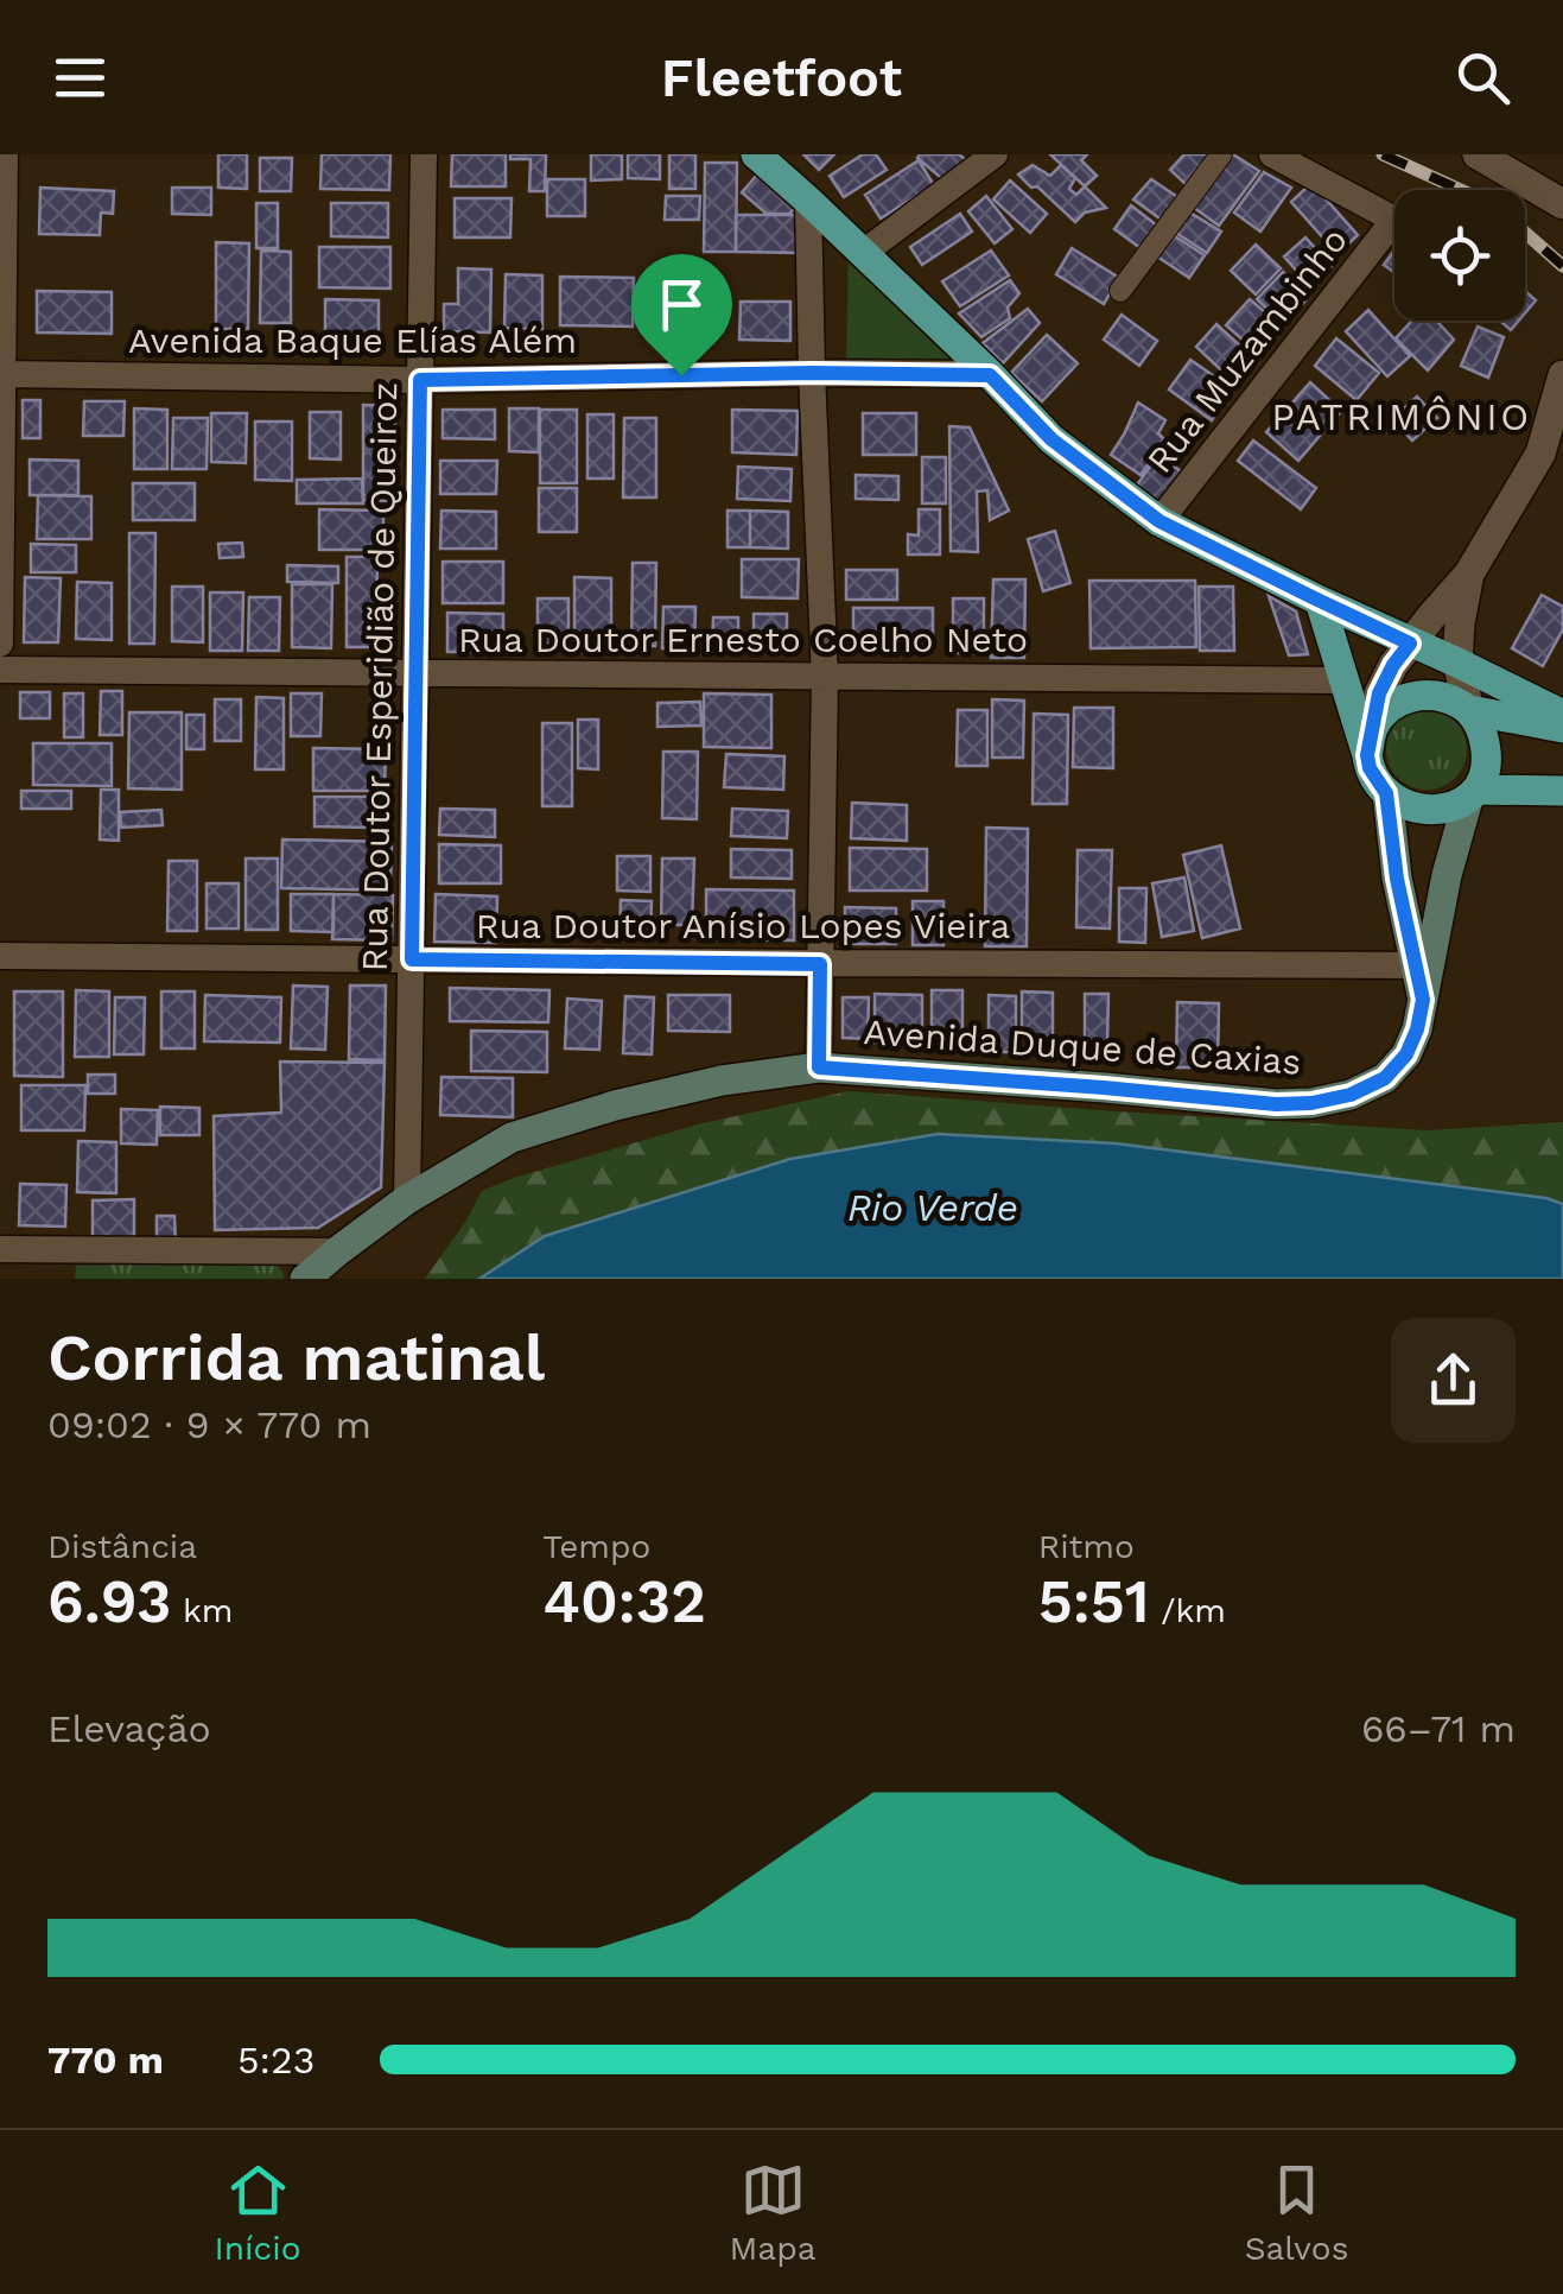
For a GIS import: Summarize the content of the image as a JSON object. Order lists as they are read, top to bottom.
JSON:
{
  "streets": {
    "main road": ["Avenida Duque de Caxias"],
    "street": [
      "Avenida Baque Elías Além",
      "Rua Muzambinho",
      "Rua Doutor Ernesto Coelho Neto",
      "Rua Doutor Esperidião de Queiroz",
      "Rua Doutor Anísio Lopes Vieira"
    ]
  },
  "crossings": [
    ["Avenida Baque Elías Além", "Rua Doutor Esperidião de Queiroz"],
    ["Rua Doutor Ernesto Coelho Neto", "Rua Doutor Esperidião de Queiroz"],
    ["Rua Doutor Ernesto Coelho Neto", "Avenida Duque de Caxias"],
    ["Rua Doutor Esperidião de Queiroz", "Rua Doutor Anísio Lopes Vieira"],
    ["Rua Doutor Esperidião de Queiroz", "Avenida Duque de Caxias"],
    ["Rua Doutor Anísio Lopes Vieira", "Avenida Duque de Caxias"]
  ],
  "districts": ["PATRIMÔNIO"],
  "water": ["Rio Verde"],
  "page": {
    "header": "Fleetfoot",
    "heading": ["Corrida matinal", "09:02 · 9 × 770 m"],
    "stats": [
      ["Distância", "6.93 km"],
      ["Tempo", "40:32"],
      ["Ritmo", "5:51 /km"]
    ],
    "chart": ["Elevação", "66–71 m"],
    "list": [
      {
        "name": "770 m",
        "note": "5:23"
      }
    ],
    "tabs": ["Início", "Mapa", "Salvos"]
  }
}
